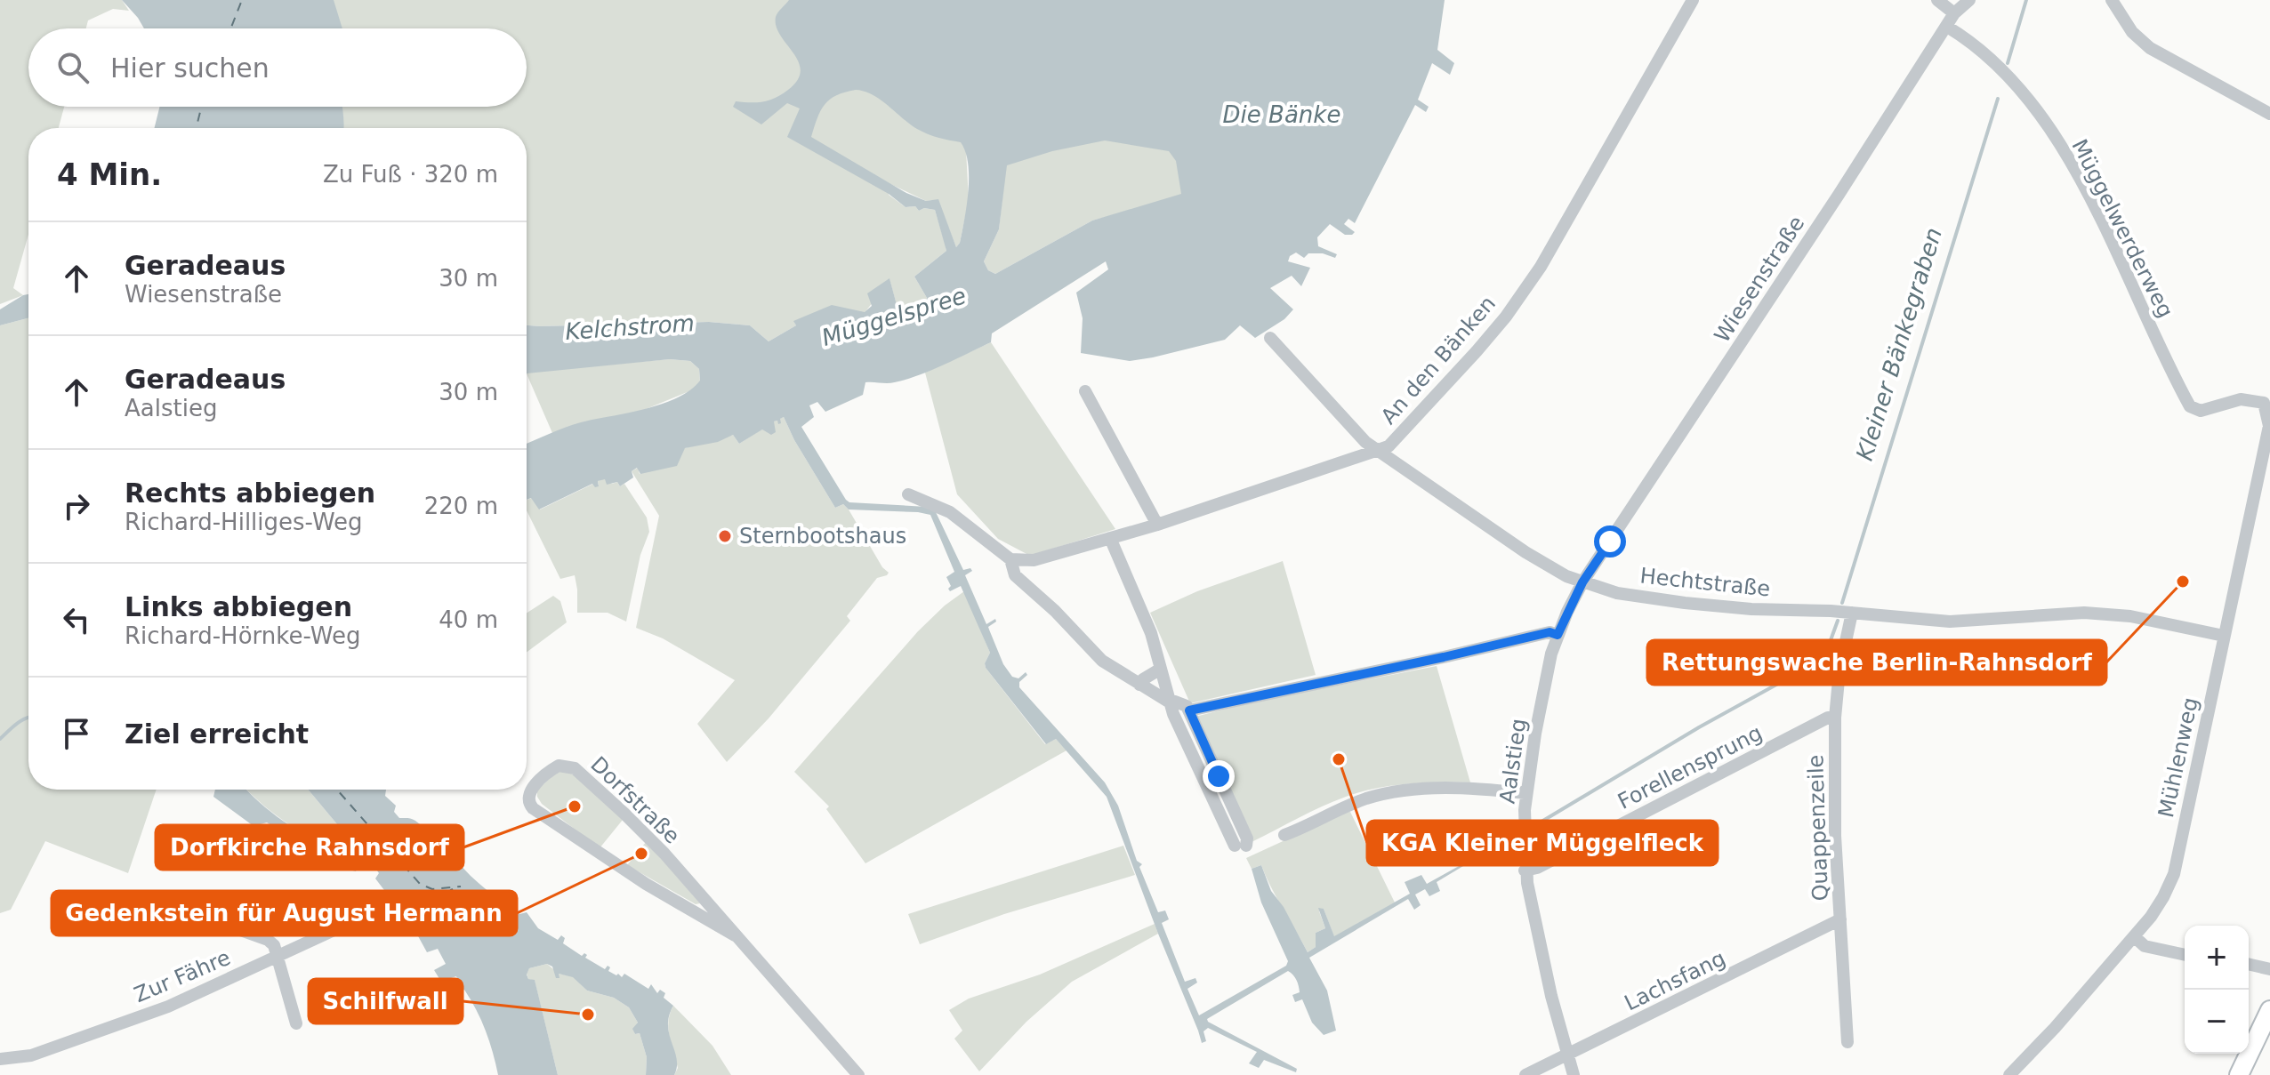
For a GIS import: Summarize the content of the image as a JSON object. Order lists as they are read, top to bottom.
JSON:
{
  "streets": {
    "street": [
      "Müggelwerderweg",
      "Wiesenstraße",
      "An den Bänken",
      "Hechtstraße",
      "Mühlenweg",
      "Aalstieg",
      "Forellensprung",
      "Dorfstraße",
      "Quappenzeile",
      "Zur Fähre",
      "Lachsfang"
    ]
  },
  "crossings": [
    ["Müggelwerderweg", "Wiesenstraße"],
    ["Müggelwerderweg", "Mühlenweg"],
    ["Wiesenstraße", "Hechtstraße"],
    ["Wiesenstraße", "Aalstieg"],
    ["An den Bänken", "Hechtstraße"],
    ["Hechtstraße", "Mühlenweg"],
    ["Hechtstraße", "Aalstieg"],
    ["Hechtstraße", "Quappenzeile"],
    ["Aalstieg", "Forellensprung"],
    ["Aalstieg", "Lachsfang"],
    ["Forellensprung", "Quappenzeile"],
    ["Quappenzeile", "Lachsfang"]
  ],
  "water": [
    "Die Bänke",
    "Müggelspree",
    "Kelchstrom",
    "Kleiner Bänkegraben"
  ],
  "places": [
    "Sternbootshaus",
    "Rettungswache Berlin-Rahnsdorf",
    "KGA Kleiner Müggelfleck",
    "Dorfkirche Rahnsdorf",
    "Gedenkstein für August Hermann",
    "Schilfwall"
  ],
  "page": {
    "search": "Hier suchen",
    "heading": ["4 Min.", "Zu Fuß · 320 m"],
    "list": [
      ["Geradeaus", "Wiesenstraße", "30 m"],
      ["Geradeaus", "Aalstieg", "30 m"],
      ["Rechts abbiegen", "Richard-Hilliges-Weg", "220 m"],
      ["Links abbiegen", "Richard-Hörnke-Weg", "40 m"],
      "Ziel erreicht"
    ],
    "map_buttons": ["+", "−"]
  }
}
